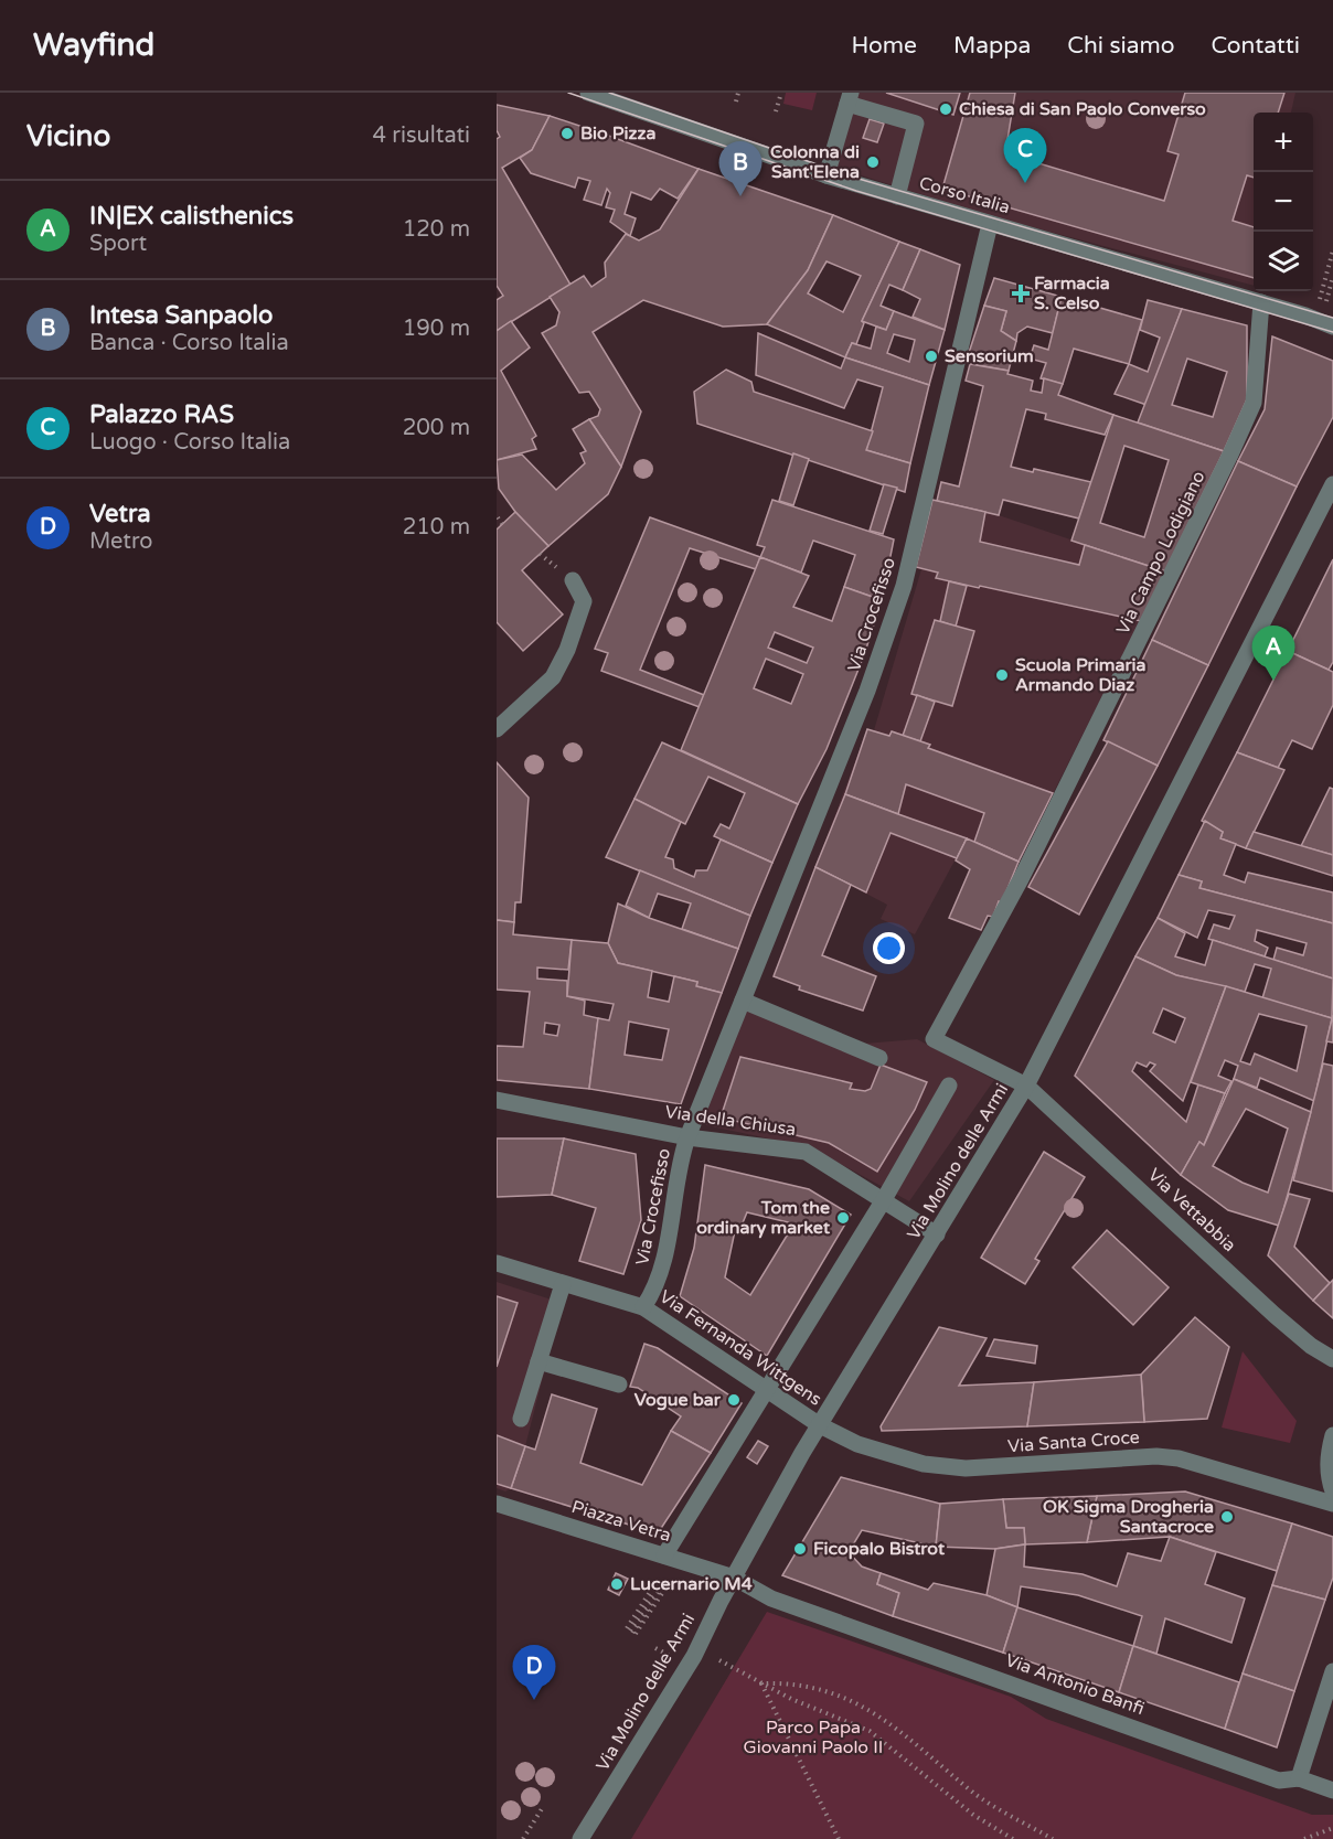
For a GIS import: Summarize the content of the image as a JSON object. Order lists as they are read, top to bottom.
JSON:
{
  "streets": {
    "street": [
      "Corso Italia",
      "Via Campo Lodigiano",
      "Via Crocefisso",
      "Via della Chiusa",
      "Via Molino delle Armi",
      "Via Vettabbia",
      "Via Fernanda Wittgens",
      "Via Santa Croce",
      "Piazza Vetra",
      "Via Antonio Banfi"
    ]
  },
  "crossings": [
    ["Corso Italia", "Via Campo Lodigiano"],
    ["Corso Italia", "Via Crocefisso"],
    ["Via Campo Lodigiano", "Via Molino delle Armi"],
    ["Via Campo Lodigiano", "Via Vettabbia"],
    ["Via Crocefisso", "Via della Chiusa"],
    ["Via Crocefisso", "Via Fernanda Wittgens"],
    ["Via della Chiusa", "Via Molino delle Armi"],
    ["Via Molino delle Armi", "Via Vettabbia"],
    ["Via Molino delle Armi", "Via Fernanda Wittgens"],
    ["Via Molino delle Armi", "Via Santa Croce"],
    ["Via Molino delle Armi", "Piazza Vetra"],
    ["Via Molino delle Armi", "Via Antonio Banfi"],
    ["Via Fernanda Wittgens", "Via Santa Croce"],
    ["Piazza Vetra", "Via Antonio Banfi"]
  ],
  "parks": ["Parco Papa Giovanni Paolo II"],
  "places": {
    "other": [
      "Chiesa di San Paolo Converso",
      "Bio Pizza",
      "Colonna di Sant'Elena",
      "Sensorium",
      "Scuola Primaria Armando Diaz",
      "Tom the ordinary market",
      "Vogue bar",
      "OK Sigma Drogheria Santacroce",
      "Ficopalo Bistrot",
      "Lucernario M4"
    ],
    "health": ["Farmacia S. Celso"]
  },
  "page": {
    "header": "Wayfind",
    "nav": [
      "Home",
      "Mappa",
      "Chi siamo",
      "Contatti"
    ],
    "heading": ["Vicino", "4 risultati"],
    "map_buttons": ["+", "−"],
    "pins": [
      "C",
      "B",
      "A",
      "D"
    ],
    "list": [
      {
        "mark": "A",
        "name": "IN|EX calisthenics",
        "note": "Sport",
        "value": "120 m"
      },
      {
        "mark": "B",
        "name": "Intesa Sanpaolo",
        "note": "Banca · Corso Italia",
        "value": "190 m"
      },
      {
        "mark": "C",
        "name": "Palazzo RAS",
        "note": "Luogo · Corso Italia",
        "value": "200 m"
      },
      {
        "mark": "D",
        "name": "Vetra",
        "note": "Metro",
        "value": "210 m"
      }
    ]
  }
}
